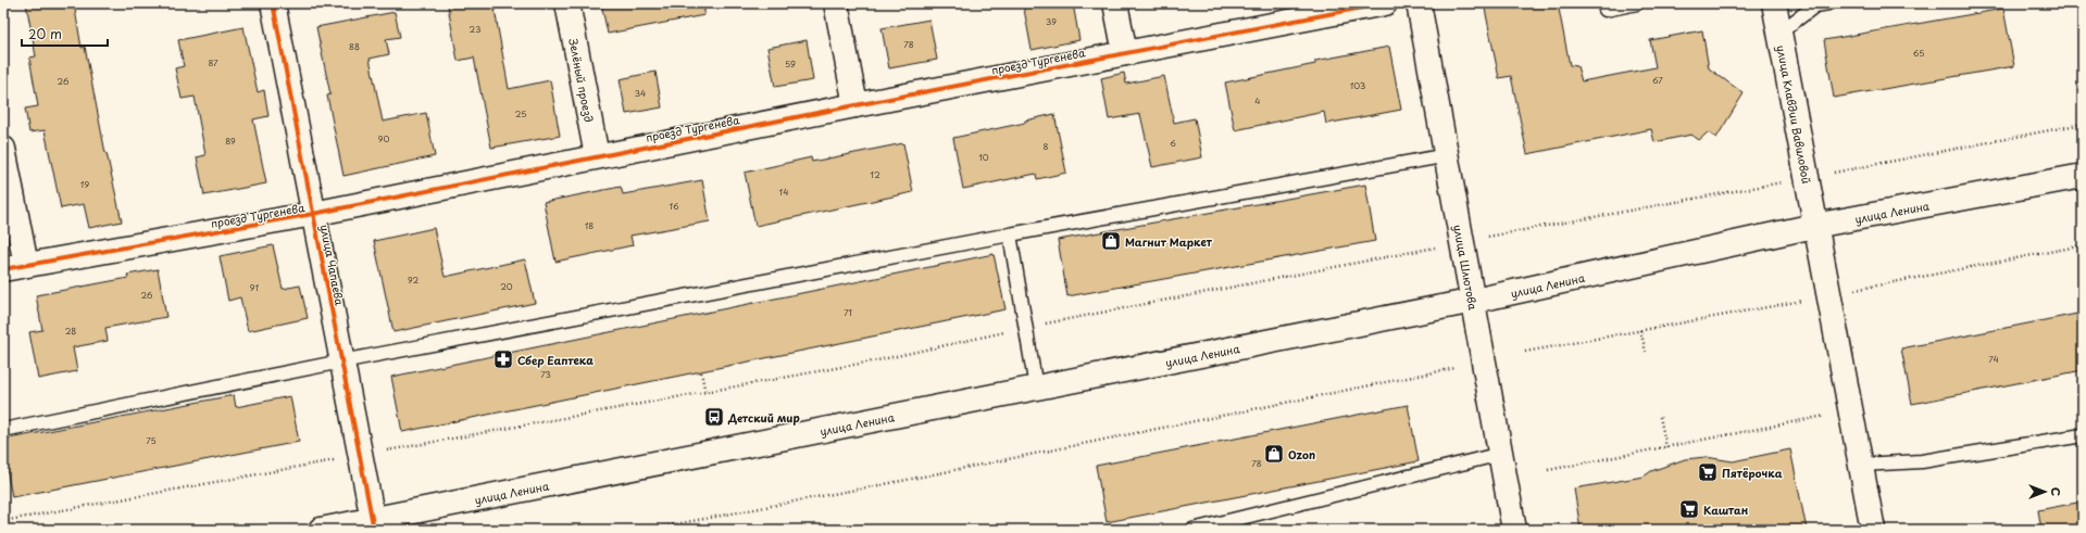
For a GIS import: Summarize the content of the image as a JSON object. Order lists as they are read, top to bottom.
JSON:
{
  "streets": {
    "street": [
      "проезд Тургенева",
      "Зелёный проезд",
      "улица Клавдии Вавиловой",
      "улица Ленина",
      "улица Чапаева",
      "улица Шлютова"
    ]
  },
  "crossings": [
    ["проезд Тургенева", "Зелёный проезд"],
    ["проезд Тургенева", "улица Чапаева"],
    ["улица Клавдии Вавиловой", "улица Ленина"],
    ["улица Ленина", "улица Чапаева"],
    ["улица Ленина", "улица Шлютова"]
  ],
  "places": {
    "shop": ["Магнит Маркет", "Ozon"],
    "pharmacy": ["Сбер Еаптека"],
    "bus stop": ["Детский мир"],
    "supermarket": ["Пятёрочка", "Каштан"]
  },
  "house_numbers": [
    "39",
    "23",
    "78",
    "88",
    "65",
    "87",
    "59",
    "67",
    "26",
    "103",
    "34",
    "4",
    "25",
    "90",
    "89",
    "6",
    "8",
    "10",
    "12",
    "19",
    "14",
    "16",
    "18",
    "92",
    "20",
    "91",
    "26",
    "71",
    "28",
    "74",
    "73",
    "75",
    "78"
  ],
  "scale_bar": "20 m",
  "north": "right"
}
